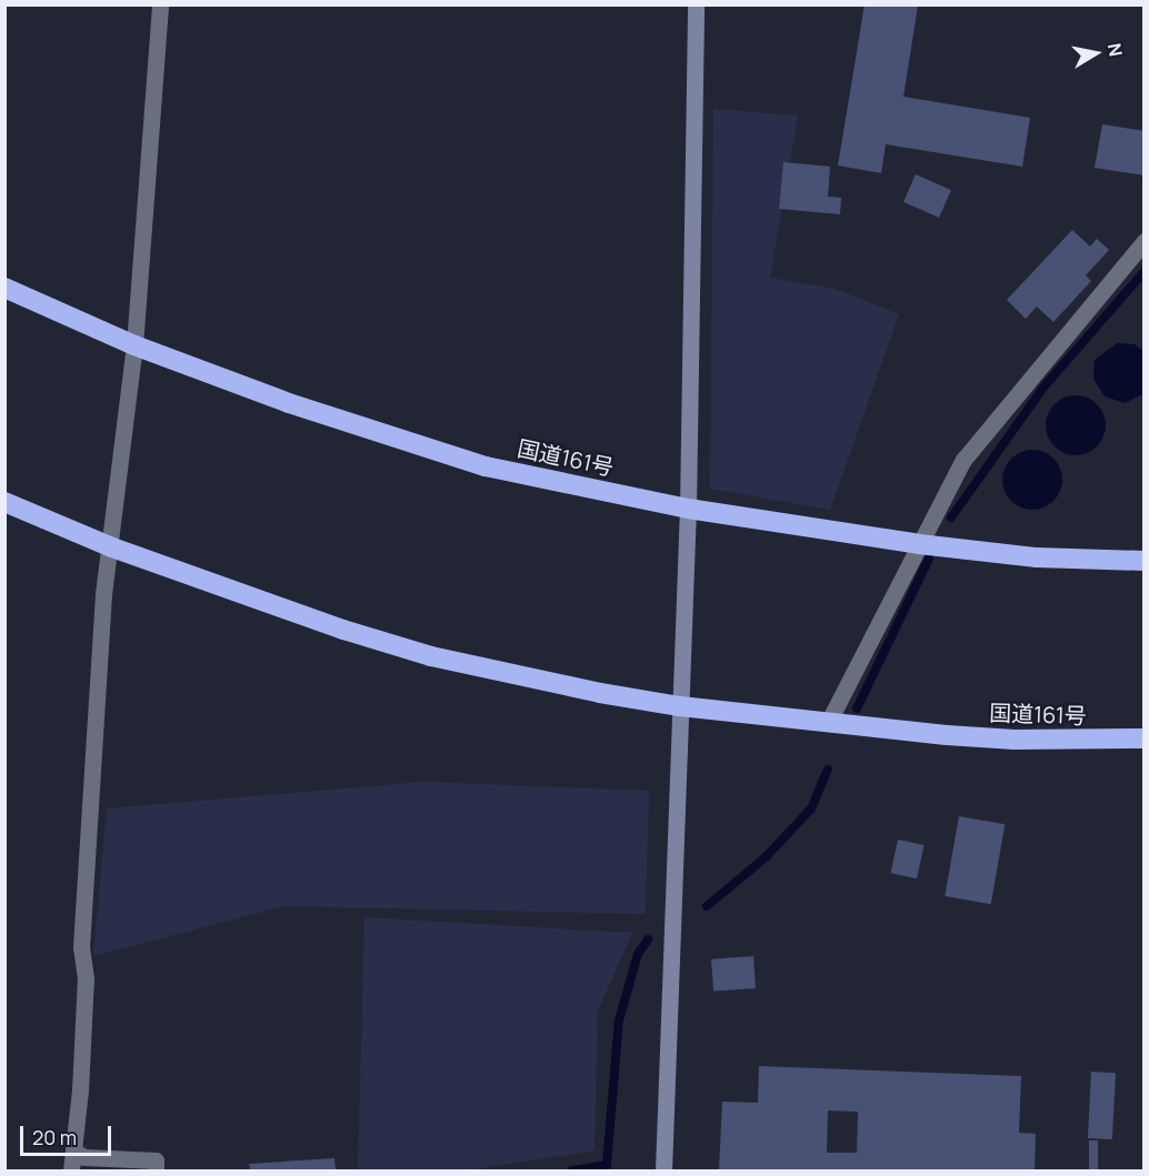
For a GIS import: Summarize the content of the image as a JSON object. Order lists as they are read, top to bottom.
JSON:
{
  "streets": {
    "highway": ["国道161号"]
  },
  "scale_bar": "20 m",
  "north": "right"
}
